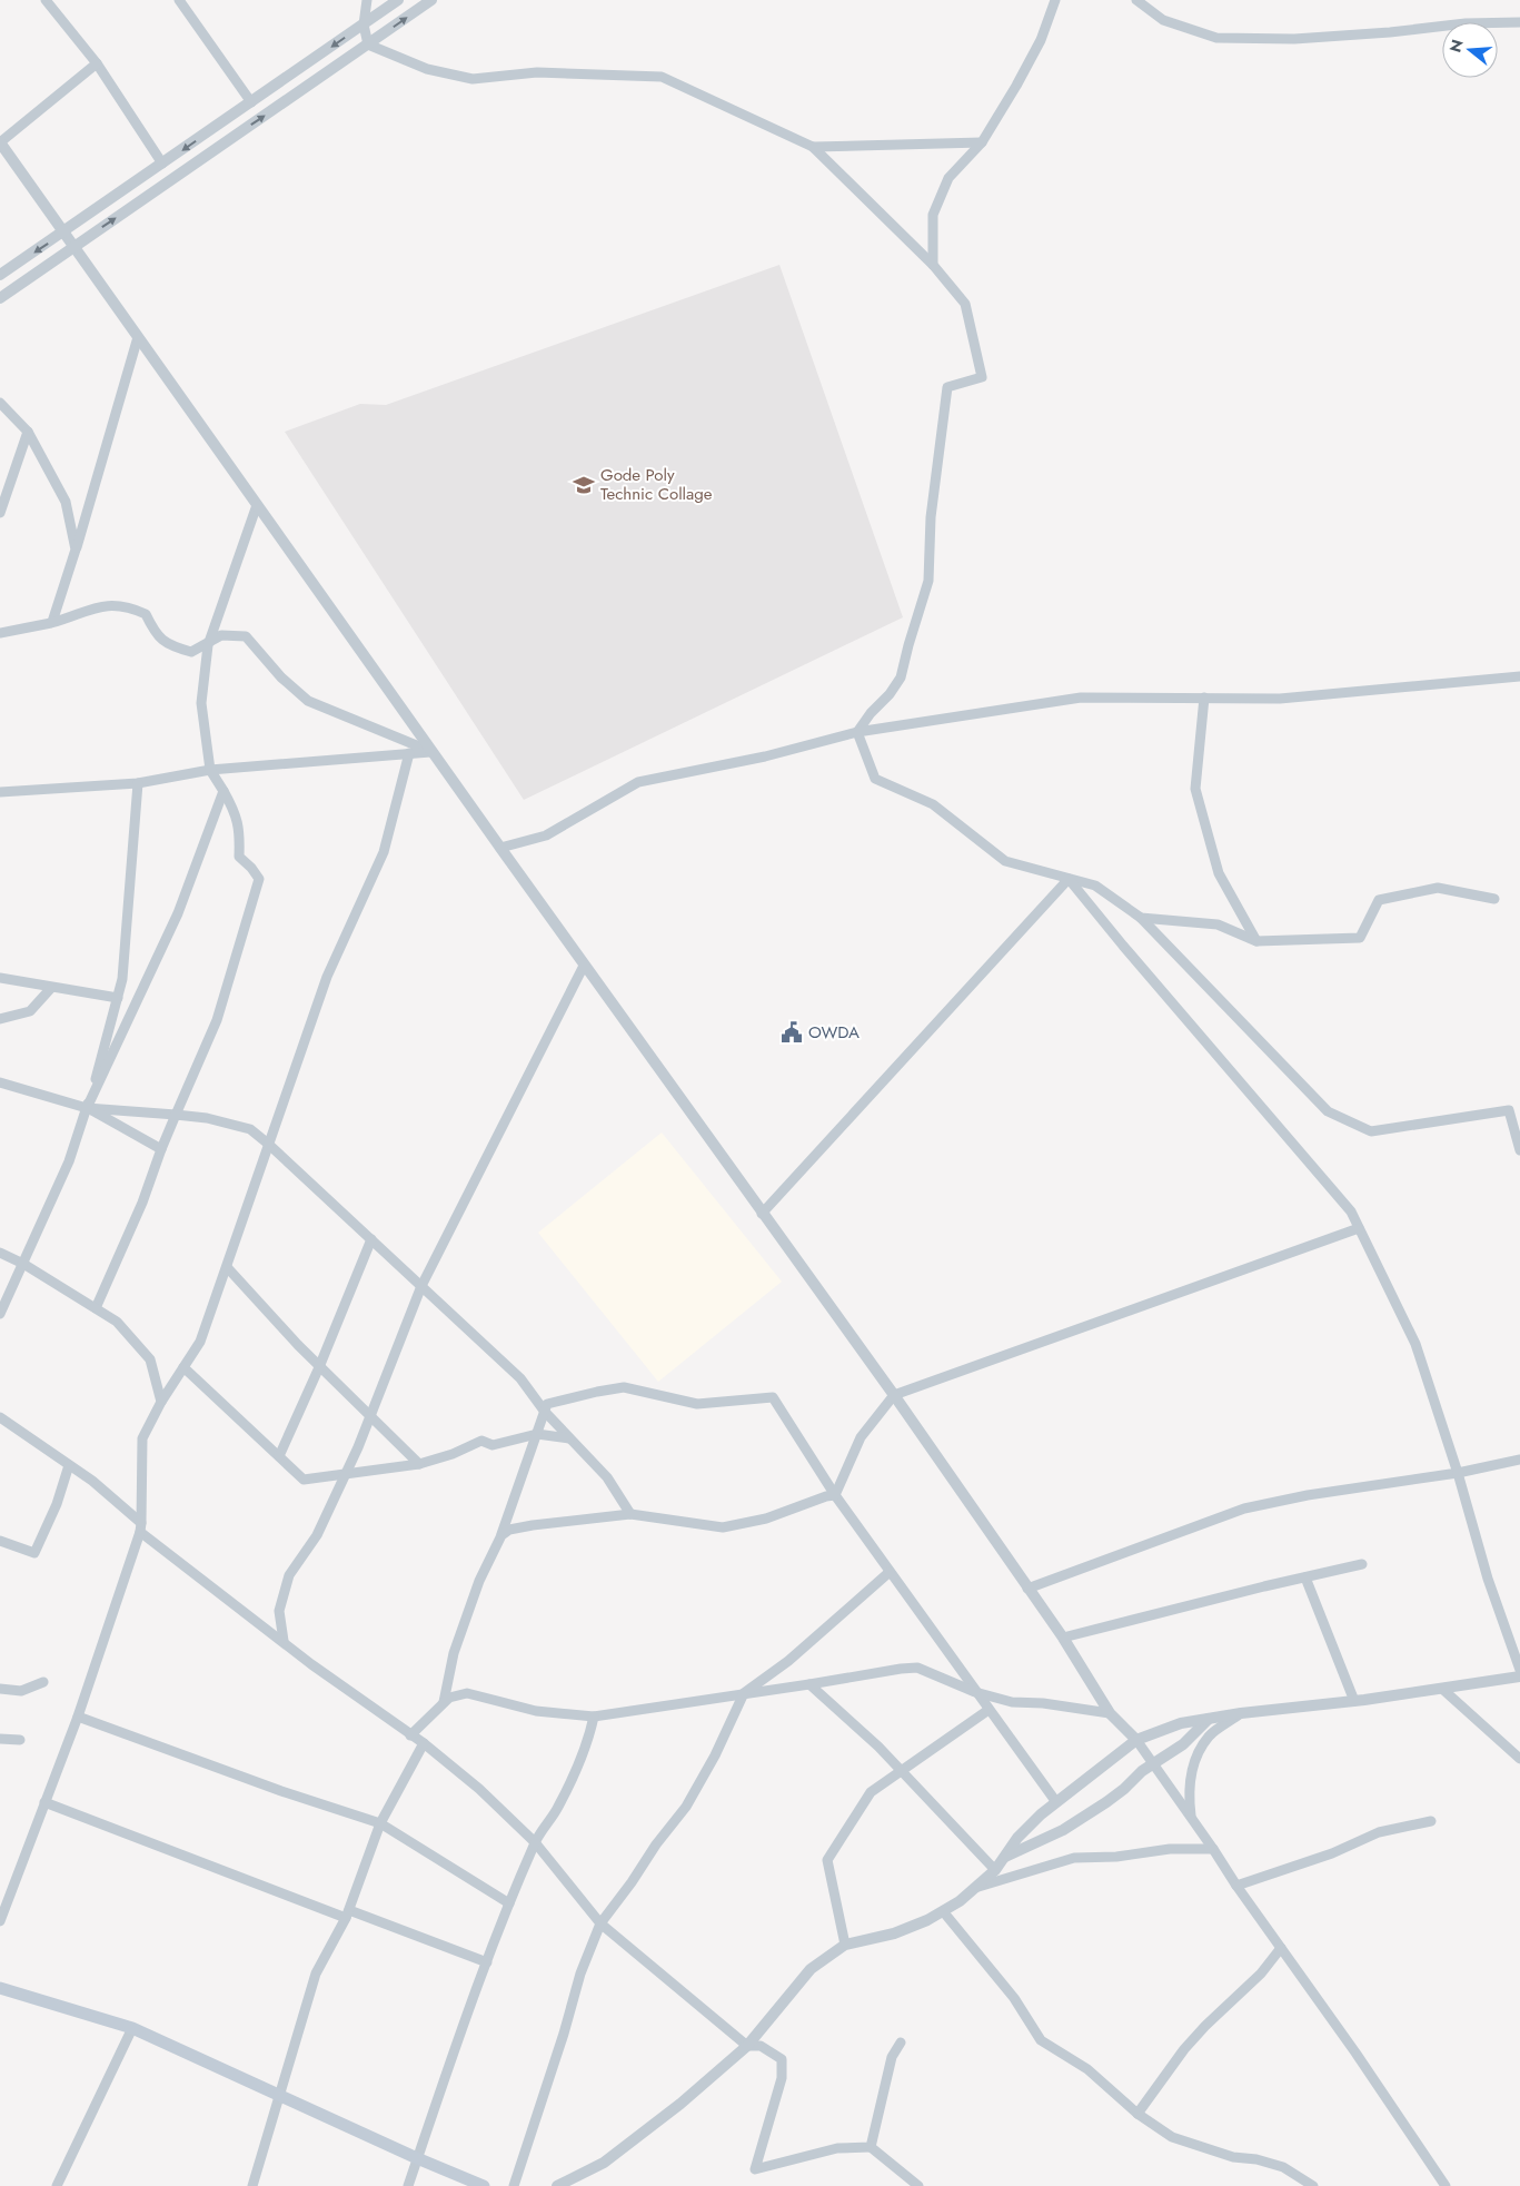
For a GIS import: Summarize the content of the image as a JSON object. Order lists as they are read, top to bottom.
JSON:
{
  "places": {
    "school or university": ["Gode Poly Technic Collage"],
    "public building": ["OWDA"]
  },
  "north": "left"
}
